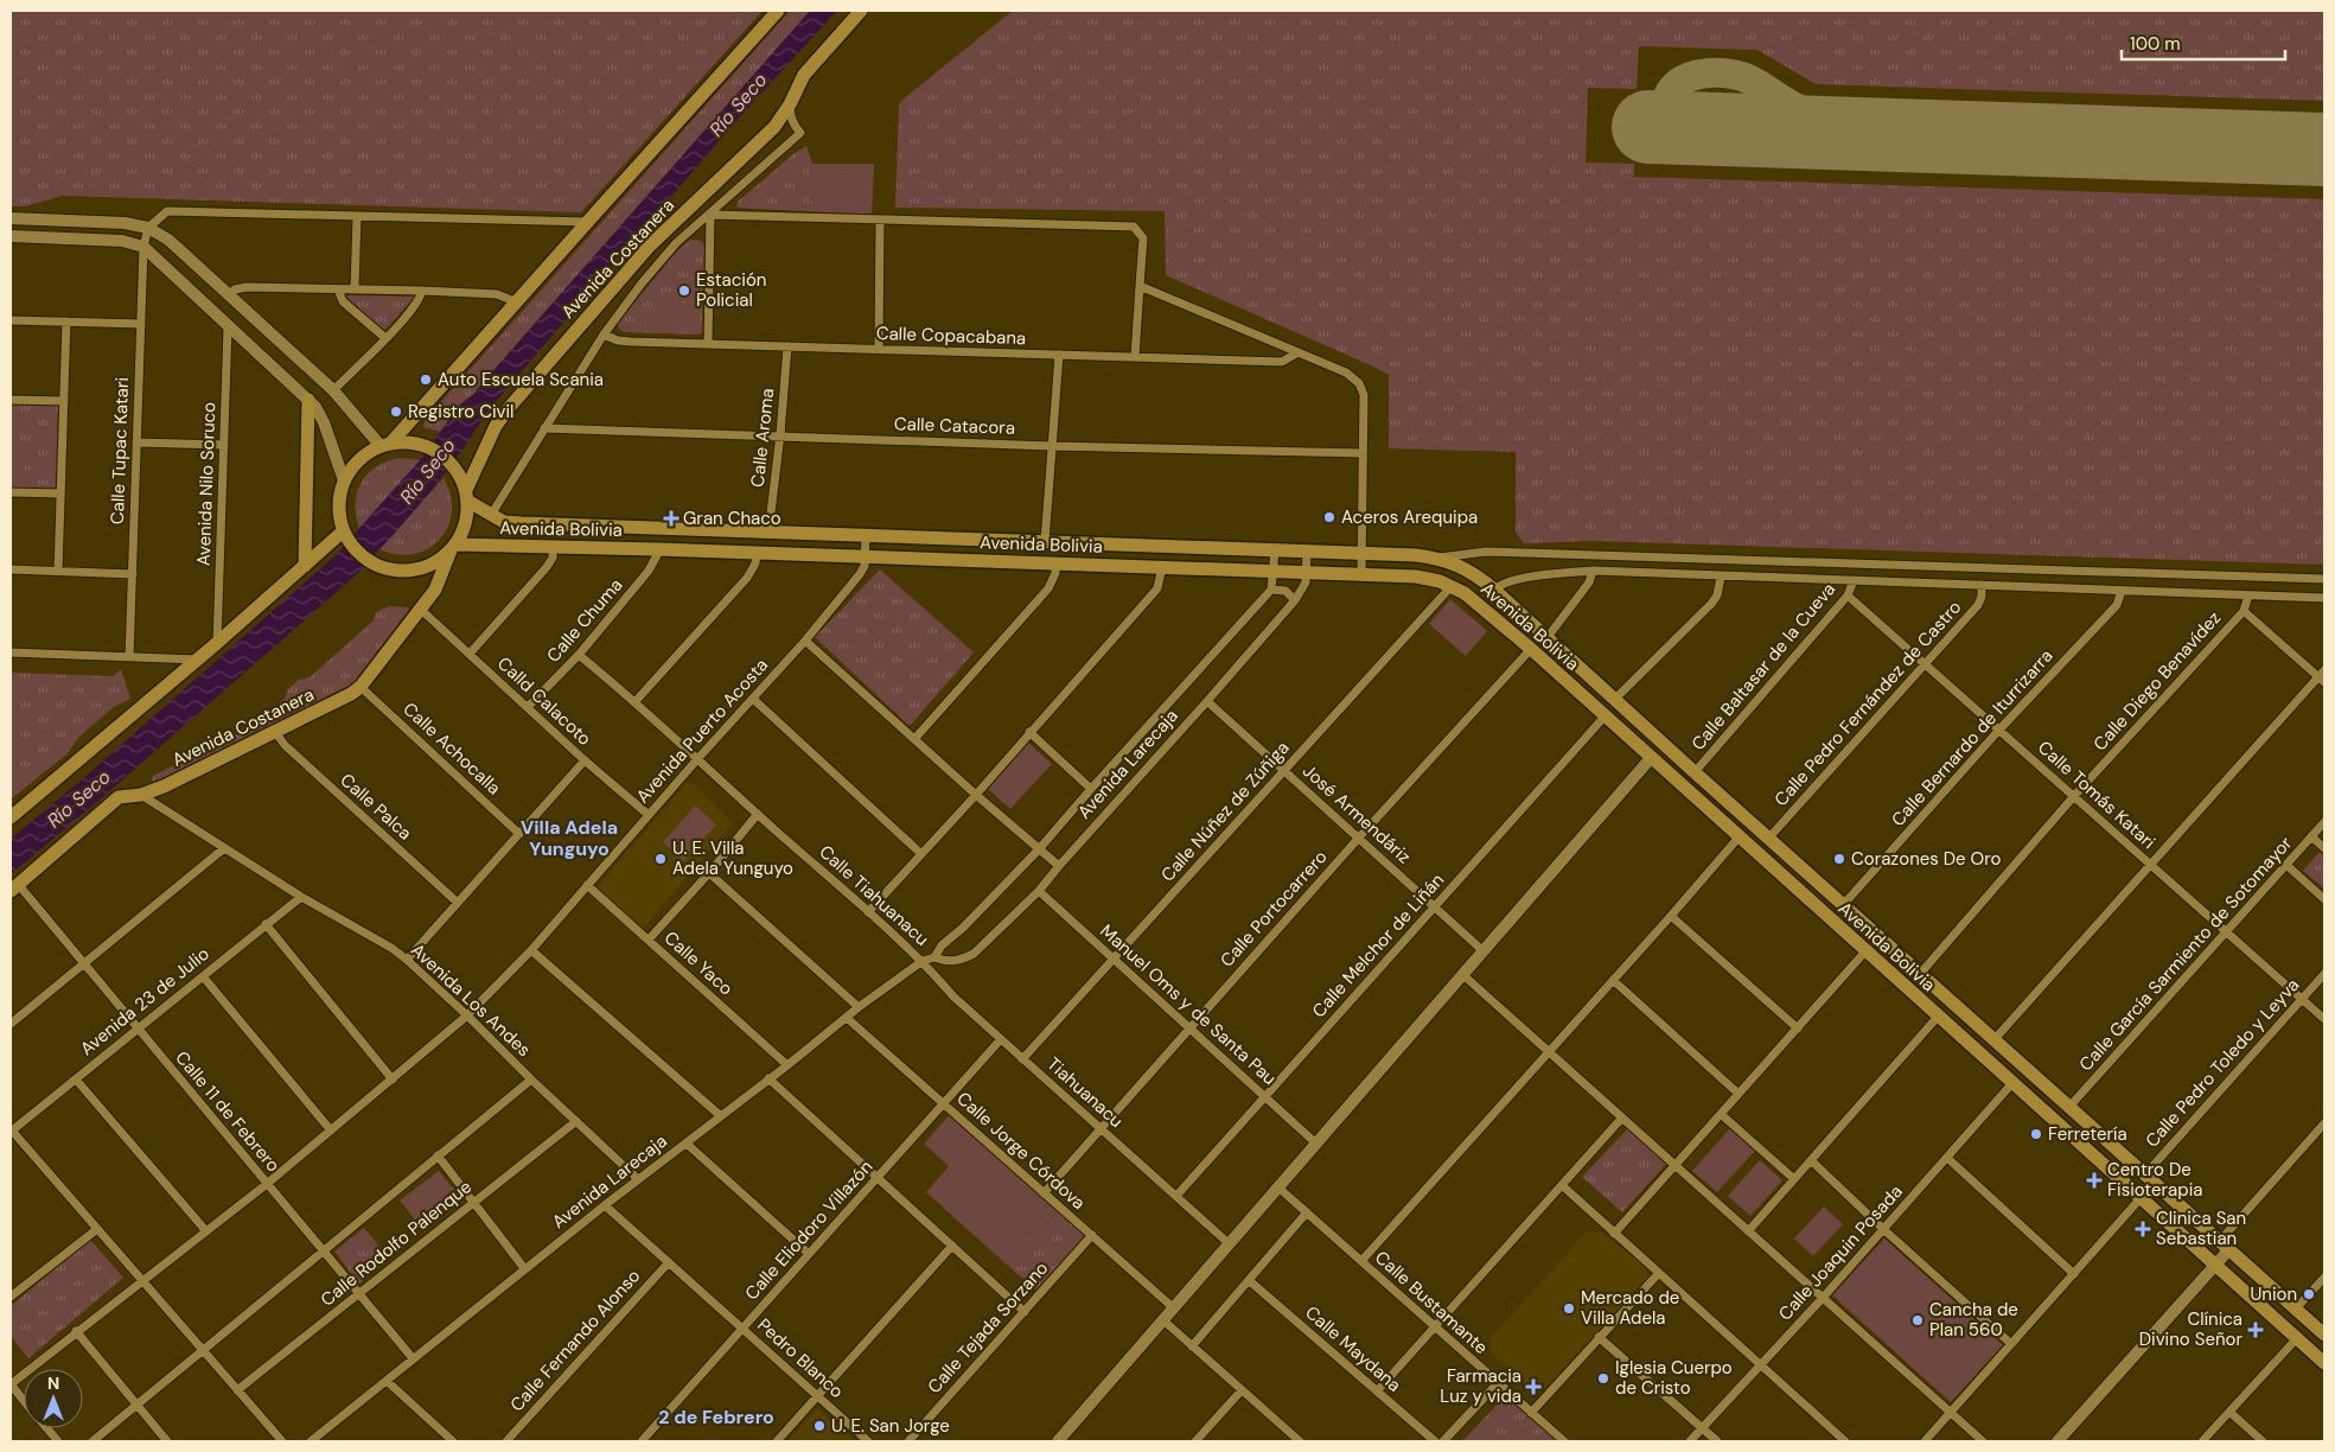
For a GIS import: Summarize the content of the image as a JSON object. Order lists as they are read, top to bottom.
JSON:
{
  "streets": {
    "main road": ["Avenida Costanera", "Avenida Bolivia"],
    "street": [
      "Calle Copacabana",
      "Calle Catacora",
      "Calle Aroma",
      "Calle Tupac Katari",
      "Avenida Nilo Soruco",
      "Calle Chuma",
      "Calle Baltasar de la Cueva",
      "Calle Diego Benavídez",
      "Calld Calacoto",
      "Calle Pedro Fernández de Castro",
      "Avenida Puerto Acosta",
      "Calle Bernardo de Iturrizarra",
      "Calle Achocalla",
      "Avenida Larecaja",
      "Calle Tomás Katari",
      "Calle Palca",
      "Calle Núñez de Zúñiga",
      "José Armendáriz",
      "Calle Tiahuanacu",
      "Calle Portocarrero",
      "Calle Melchor de Liñán",
      "Calle García Sarmiento de Sotomayor",
      "Calle Yaco",
      "Avenida Los Andes",
      "Avenida 23 de Julio",
      "Manuel Oms y de Santa Pau",
      "Calle Pedro Toledo y Leyva",
      "Tiahuanacu",
      "Calle 11 de Febrero",
      "Calle Jorge Córdova",
      "Calle Eliodoro Villazón",
      "Calle Rodolfo Palenque",
      "Calle Joaquin Posada",
      "Calle Bustamante",
      "Calle Tejada Sorzano",
      "Calle Fernando Alonso",
      "Calle Maydana",
      "Pedro Blanco"
    ]
  },
  "crossings": [
    ["Avenida Costanera", "Avenida Bolivia"],
    ["Avenida Costanera", "Calld Calacoto"],
    ["Avenida Costanera", "Calle Achocalla"],
    ["Avenida Costanera", "Calle Palca"],
    ["Avenida Costanera", "Avenida Los Andes"],
    ["Avenida Costanera", "Calle 11 de Febrero"],
    ["Calle Copacabana", "Calle Aroma"],
    ["Calle Catacora", "Calle Aroma"],
    ["Calle Aroma", "Avenida Bolivia"],
    ["Avenida Bolivia", "Calle Chuma"],
    ["Avenida Bolivia", "Calle Baltasar de la Cueva"],
    ["Avenida Bolivia", "Calle Diego Benavídez"],
    ["Avenida Bolivia", "Calle Pedro Fernández de Castro"],
    ["Avenida Bolivia", "Avenida Puerto Acosta"],
    ["Avenida Bolivia", "Calle Bernardo de Iturrizarra"],
    ["Avenida Bolivia", "Avenida Larecaja"],
    ["Avenida Bolivia", "Calle Núñez de Zúñiga"],
    ["Avenida Bolivia", "Calle Portocarrero"],
    ["Avenida Bolivia", "Calle Melchor de Liñán"],
    ["Avenida Bolivia", "Calle García Sarmiento de Sotomayor"],
    ["Avenida Bolivia", "Calle Pedro Toledo y Leyva"],
    ["Avenida Bolivia", "Calle Joaquin Posada"],
    ["Calle Chuma", "Calld Calacoto"],
    ["Calle Chuma", "Calle Tiahuanacu"],
    ["Calle Baltasar de la Cueva", "Calle Tomás Katari"],
    ["Calle Diego Benavídez", "Calle Tomás Katari"],
    ["Calld Calacoto", "Avenida Puerto Acosta"],
    ["Calle Pedro Fernández de Castro", "Calle Tomás Katari"],
    ["Avenida Puerto Acosta", "Calle Tiahuanacu"],
    ["Avenida Puerto Acosta", "Calle Yaco"],
    ["Avenida Puerto Acosta", "Avenida Los Andes"],
    ["Avenida Puerto Acosta", "Calle 11 de Febrero"],
    ["Calle Bernardo de Iturrizarra", "Calle Tomás Katari"],
    ["Avenida Larecaja", "José Armendáriz"],
    ["Avenida Larecaja", "Calle Tiahuanacu"],
    ["Avenida Larecaja", "Calle Yaco"],
    ["Avenida Larecaja", "Avenida Los Andes"],
    ["Avenida Larecaja", "Manuel Oms y de Santa Pau"],
    ["Avenida Larecaja", "Tiahuanacu"],
    ["Avenida Larecaja", "Calle 11 de Febrero"],
    ["Avenida Larecaja", "Calle Jorge Córdova"],
    ["Avenida Larecaja", "Pedro Blanco"],
    ["Calle Tomás Katari", "Calle García Sarmiento de Sotomayor"],
    ["Calle Tomás Katari", "Calle Pedro Toledo y Leyva"],
    ["Calle Núñez de Zúñiga", "José Armendáriz"],
    ["Calle Núñez de Zúñiga", "Manuel Oms y de Santa Pau"],
    ["Calle Núñez de Zúñiga", "Tiahuanacu"],
    ["José Armendáriz", "Calle Portocarrero"],
    ["José Armendáriz", "Calle Melchor de Liñán"],
    ["Calle Tiahuanacu", "Tiahuanacu"],
    ["Calle Portocarrero", "Manuel Oms y de Santa Pau"],
    ["Calle Portocarrero", "Tiahuanacu"],
    ["Calle Portocarrero", "Calle Jorge Córdova"],
    ["Calle Melchor de Liñán", "Manuel Oms y de Santa Pau"],
    ["Calle Melchor de Liñán", "Tiahuanacu"],
    ["Avenida Los Andes", "Avenida 23 de Julio"],
    ["Avenida Los Andes", "Calle Rodolfo Palenque"],
    ["Avenida 23 de Julio", "Calle 11 de Febrero"],
    ["Tiahuanacu", "Calle Eliodoro Villazón"],
    ["Calle 11 de Febrero", "Calle Rodolfo Palenque"],
    ["Calle Jorge Córdova", "Calle Eliodoro Villazón"],
    ["Calle Jorge Córdova", "Calle Tejada Sorzano"],
    ["Calle Eliodoro Villazón", "Pedro Blanco"],
    ["Calle Fernando Alonso", "Pedro Blanco"]
  ],
  "districts": ["Villa Adela Yunguyo", "2 de Febrero"],
  "water": ["Río Seco"],
  "places": {
    "other": [
      "Estación Policial",
      "Auto Escuela Scania",
      "Registro Civil",
      "Aceros Arequipa",
      "U. E. Villa Adela Yunguyo",
      "Corazones De Oro",
      "Ferretería",
      "Union",
      "Mercado de Villa Adela",
      "Cancha de Plan 560",
      "Iglesia Cuerpo de Cristo",
      "U. E. San Jorge"
    ],
    "health": [
      "Gran Chaco",
      "Centro De Fisioterapia",
      "Clinica San Sebastian",
      "Clínica Divino Señor",
      "Farmacia Luz y vida"
    ]
  },
  "scale_bar": "100 m",
  "north": "top"
}
